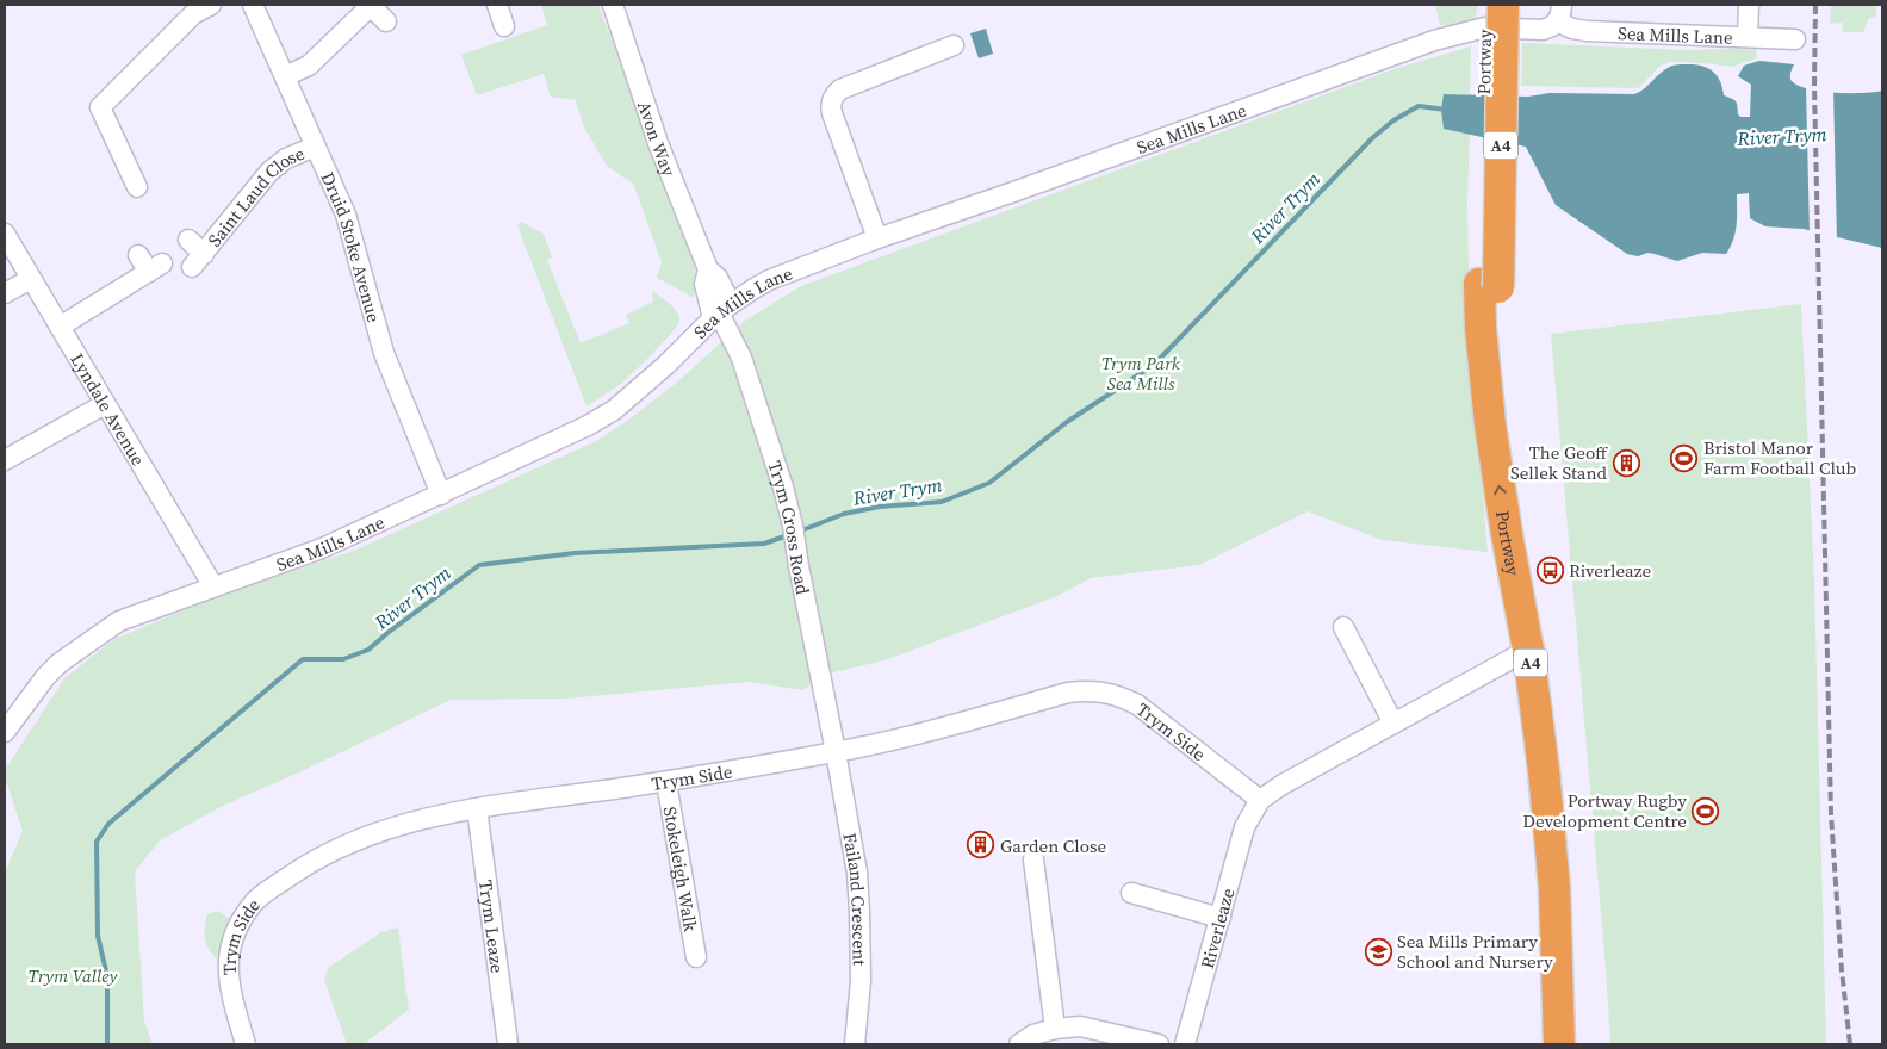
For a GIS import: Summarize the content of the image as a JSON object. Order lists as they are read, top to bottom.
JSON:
{
  "streets": {
    "highway": ["Portway", "A4"],
    "street": [
      "Sea Mills Lane",
      "Avon Way",
      "Saint Laud Close",
      "Druid Stoke Avenue",
      "Lyndale Avenue",
      "Trym Cross Road",
      "Trym Side",
      "Stokeleigh Walk",
      "Failand Crescent",
      "Trym Leaze",
      "Riverleaze"
    ]
  },
  "crossings": [
    ["Sea Mills Lane", "Avon Way"],
    ["Sea Mills Lane", "Druid Stoke Avenue"],
    ["Sea Mills Lane", "Lyndale Avenue"],
    ["Sea Mills Lane", "Trym Cross Road"],
    ["Portway", "Riverleaze"],
    ["Avon Way", "Trym Cross Road"],
    ["Saint Laud Close", "Druid Stoke Avenue"],
    ["Trym Cross Road", "Trym Side"],
    ["Trym Cross Road", "Failand Crescent"],
    ["Trym Side", "Stokeleigh Walk"],
    ["Trym Side", "Failand Crescent"],
    ["Trym Side", "Trym Leaze"],
    ["Trym Side", "Riverleaze"]
  ],
  "water": ["River Trym"],
  "parks": ["Trym Park Sea Mills", "Trym Valley"],
  "places": {
    "sports": ["Bristol Manor Farm Football Club", "Portway Rugby Development Centre"],
    "building": ["The Geoff Sellek Stand", "Garden Close"],
    "bus stop": ["Riverleaze"],
    "school or university": ["Sea Mills Primary School and Nursery"]
  }
}
